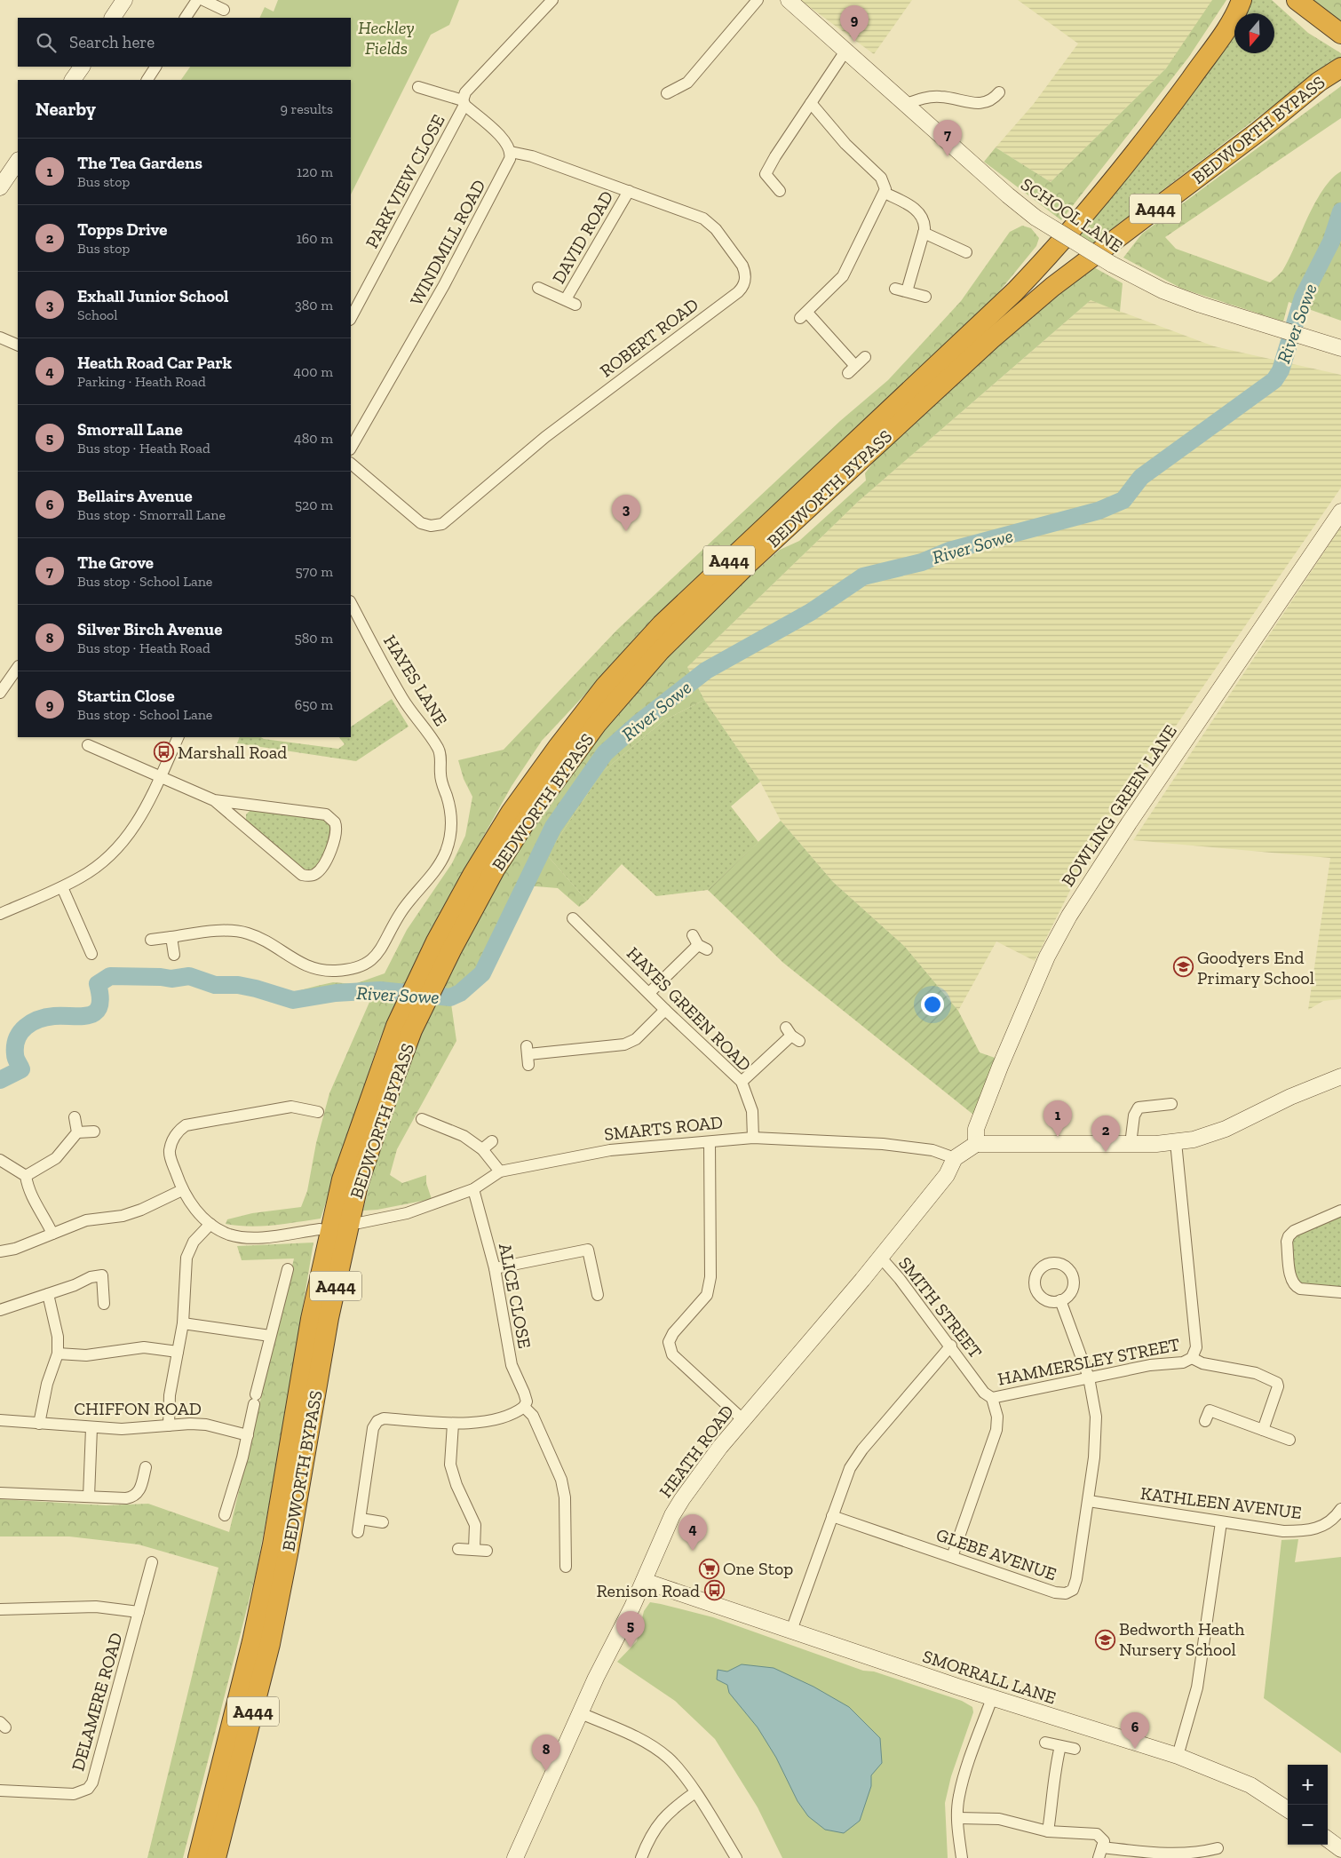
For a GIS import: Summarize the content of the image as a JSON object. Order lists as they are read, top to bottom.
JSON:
{
  "streets": {
    "highway": ["BEDWORTH BYPASS", "A444"],
    "street": [
      "PARK VIEW CLOSE",
      "SCHOOL LANE",
      "DAVID ROAD",
      "WINDMILL ROAD",
      "ROBERT ROAD",
      "HAYES LANE",
      "BOWLING GREEN LANE",
      "HAYES GREEN ROAD",
      "SMARTS ROAD",
      "ALICE CLOSE",
      "SMITH STREET",
      "HAMMERSLEY STREET",
      "CHIFFON ROAD",
      "HEATH ROAD",
      "KATHLEEN AVENUE",
      "GLEBE AVENUE",
      "SMORRALL LANE",
      "DELAMERE ROAD"
    ]
  },
  "crossings": [
    ["DAVID ROAD", "ROBERT ROAD"],
    ["WINDMILL ROAD", "ROBERT ROAD"],
    ["HAYES GREEN ROAD", "SMARTS ROAD"],
    ["SMARTS ROAD", "ALICE CLOSE"],
    ["SMARTS ROAD", "HEATH ROAD"],
    ["SMITH STREET", "HAMMERSLEY STREET"],
    ["SMITH STREET", "HEATH ROAD"],
    ["HAMMERSLEY STREET", "GLEBE AVENUE"],
    ["HEATH ROAD", "SMORRALL LANE"],
    ["KATHLEEN AVENUE", "GLEBE AVENUE"]
  ],
  "water": ["River Sowe"],
  "parks": ["Heckley Fields"],
  "places": {
    "bus stop": ["Marshall Road", "Renison Road"],
    "school or university": ["Goodyers End Primary School", "Bedworth Heath Nursery School"],
    "supermarket": ["One Stop"]
  },
  "north": "bottom",
  "page": {
    "pins": [
      "9",
      "7",
      "3",
      "1",
      "2",
      "4",
      "5",
      "6",
      "8"
    ],
    "search": "Search here",
    "heading": ["Nearby", "9 results"],
    "list": [
      {
        "mark": "1",
        "name": "The Tea Gardens",
        "note": "Bus stop",
        "value": "120 m"
      },
      {
        "mark": "2",
        "name": "Topps Drive",
        "note": "Bus stop",
        "value": "160 m"
      },
      {
        "mark": "3",
        "name": "Exhall Junior School",
        "note": "School",
        "value": "380 m"
      },
      {
        "mark": "4",
        "name": "Heath Road Car Park",
        "note": "Parking · Heath Road",
        "value": "400 m"
      },
      {
        "mark": "5",
        "name": "Smorrall Lane",
        "note": "Bus stop · Heath Road",
        "value": "480 m"
      },
      {
        "mark": "6",
        "name": "Bellairs Avenue",
        "note": "Bus stop · Smorrall Lane",
        "value": "520 m"
      },
      {
        "mark": "7",
        "name": "The Grove",
        "note": "Bus stop · School Lane",
        "value": "570 m"
      },
      {
        "mark": "8",
        "name": "Silver Birch Avenue",
        "note": "Bus stop · Heath Road",
        "value": "580 m"
      },
      {
        "mark": "9",
        "name": "Startin Close",
        "note": "Bus stop · School Lane",
        "value": "650 m"
      }
    ],
    "map_buttons": ["+", "−"]
  }
}
